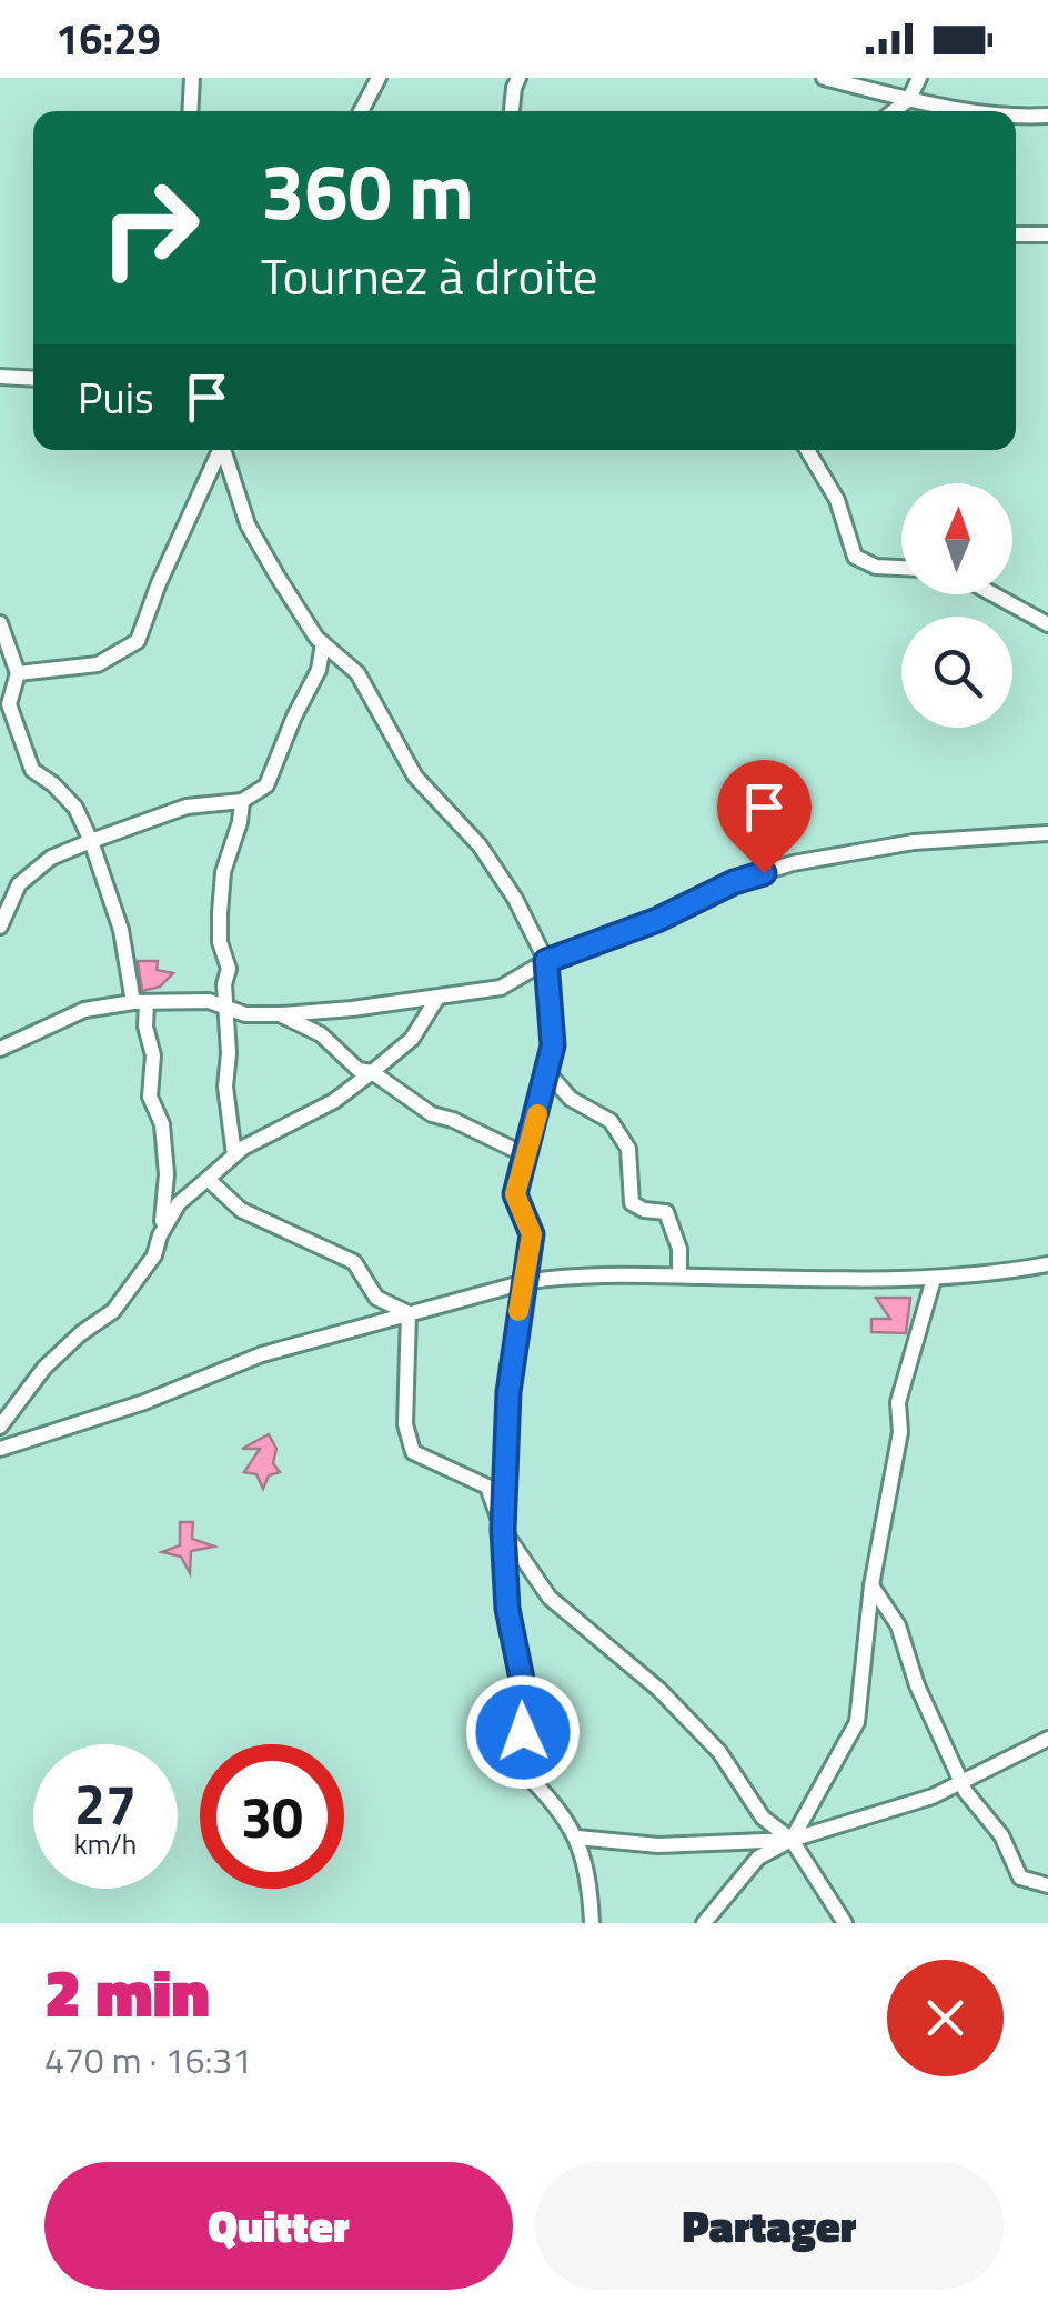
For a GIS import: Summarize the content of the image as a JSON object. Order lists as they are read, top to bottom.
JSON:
{
  "north": "top",
  "page": {
    "status": "16:29",
    "turn": ["360 m", "Tournez à droite"],
    "then": "Puis",
    "speed": "27 km/h",
    "limit": "30",
    "heading": ["2 min", "470 m · 16:31"],
    "buttons": ["Quitter", "Partager"]
  }
}
